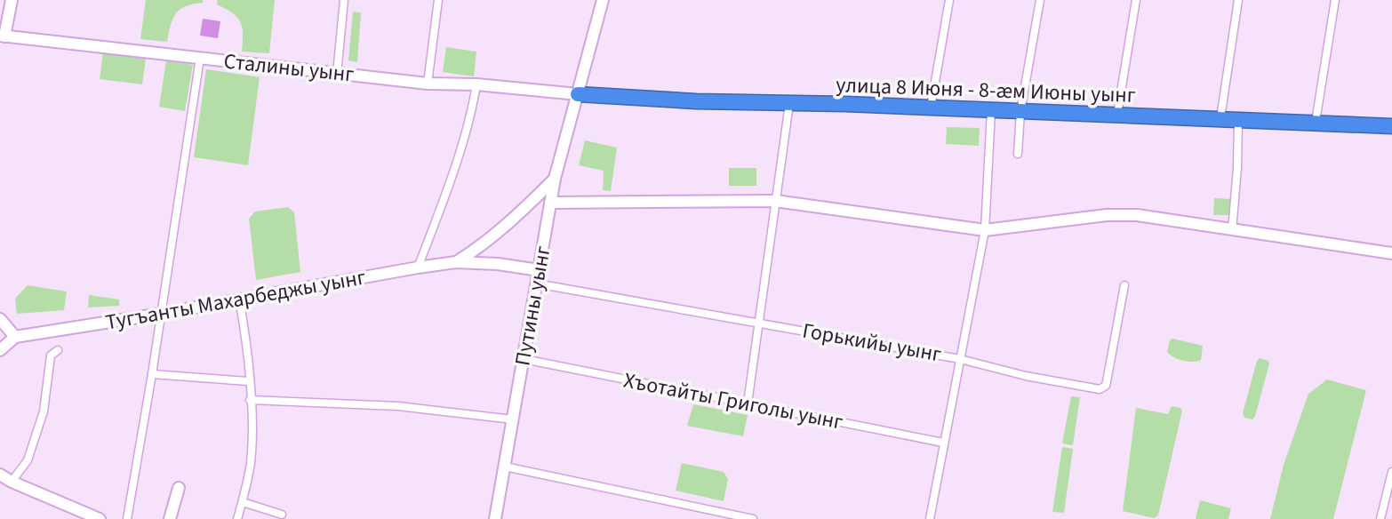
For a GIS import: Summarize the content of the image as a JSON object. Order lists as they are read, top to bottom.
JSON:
{
  "streets": {
    "highway": ["улица 8 Июня - 8-ӕм Июны уынг"],
    "street": [
      "Сталины уынг",
      "Тугъанты Махарбеджы уынг",
      "Путины уынг",
      "Горькийы уынг",
      "Хъотайты Григолы уынг"
    ]
  },
  "crossings": [
    ["Сталины уынг", "улица 8 Июня - 8-ӕм Июны уынг"],
    ["Сталины уынг", "Путины уынг"],
    ["улица 8 Июня - 8-ӕм Июны уынг", "Путины уынг"],
    ["Тугъанты Махарбеджы уынг", "Путины уынг"],
    ["Путины уынг", "Горькийы уынг"],
    ["Путины уынг", "Хъотайты Григолы уынг"]
  ]
}
